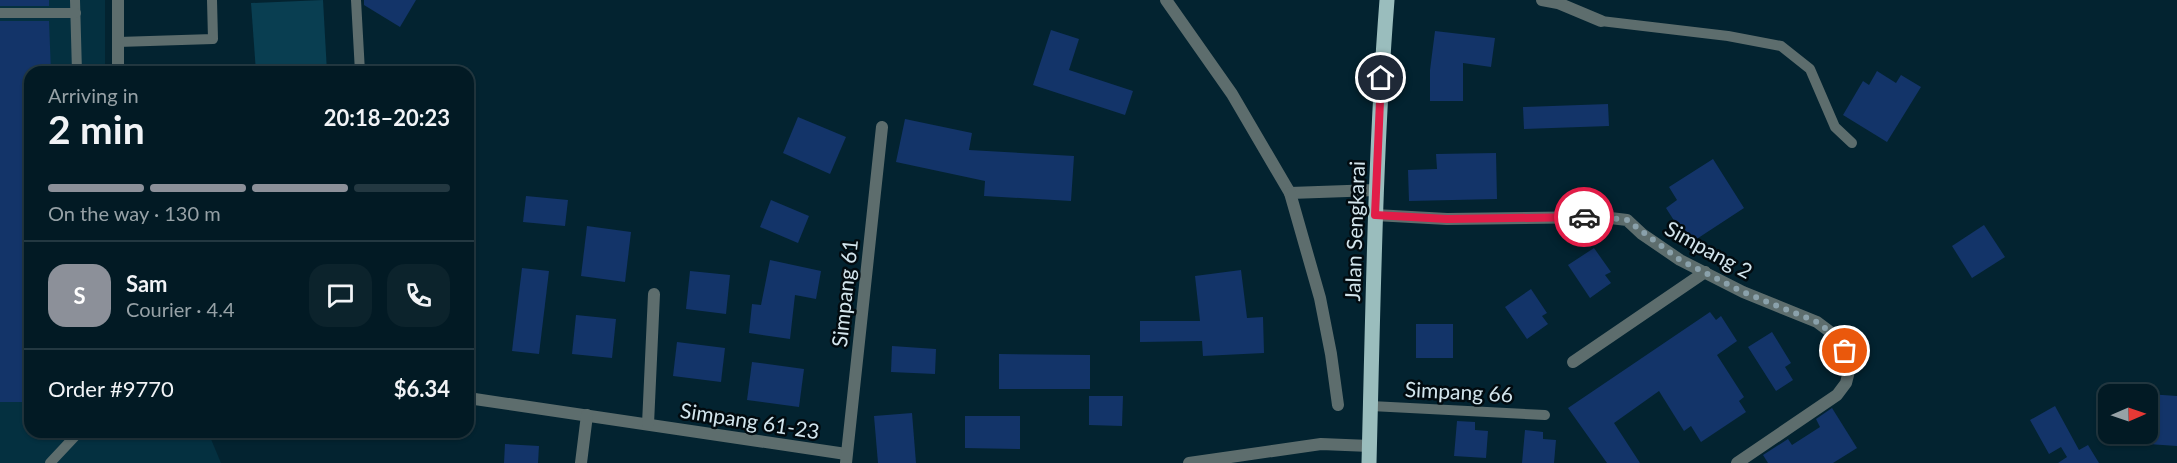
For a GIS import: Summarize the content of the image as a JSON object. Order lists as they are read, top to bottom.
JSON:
{
  "streets": {
    "main road": ["Jalan Sengkarai"],
    "street": ["Simpang 2", "Simpang 61", "Simpang 61-23"],
    "lane": ["Simpang 66"]
  },
  "crossings": [
    ["Jalan Sengkarai", "Simpang 2"],
    ["Jalan Sengkarai", "Simpang 66"],
    ["Simpang 61", "Simpang 61-23"]
  ],
  "north": "right",
  "page": {
    "heading": ["2 min", "Arriving in", "20:18–20:23"],
    "panel": [
      "Sam",
      "Courier · 4.4",
      "Order #9770",
      "$6.34"
    ],
    "bar": "On the way · 130 m",
    "round": "S"
  }
}
